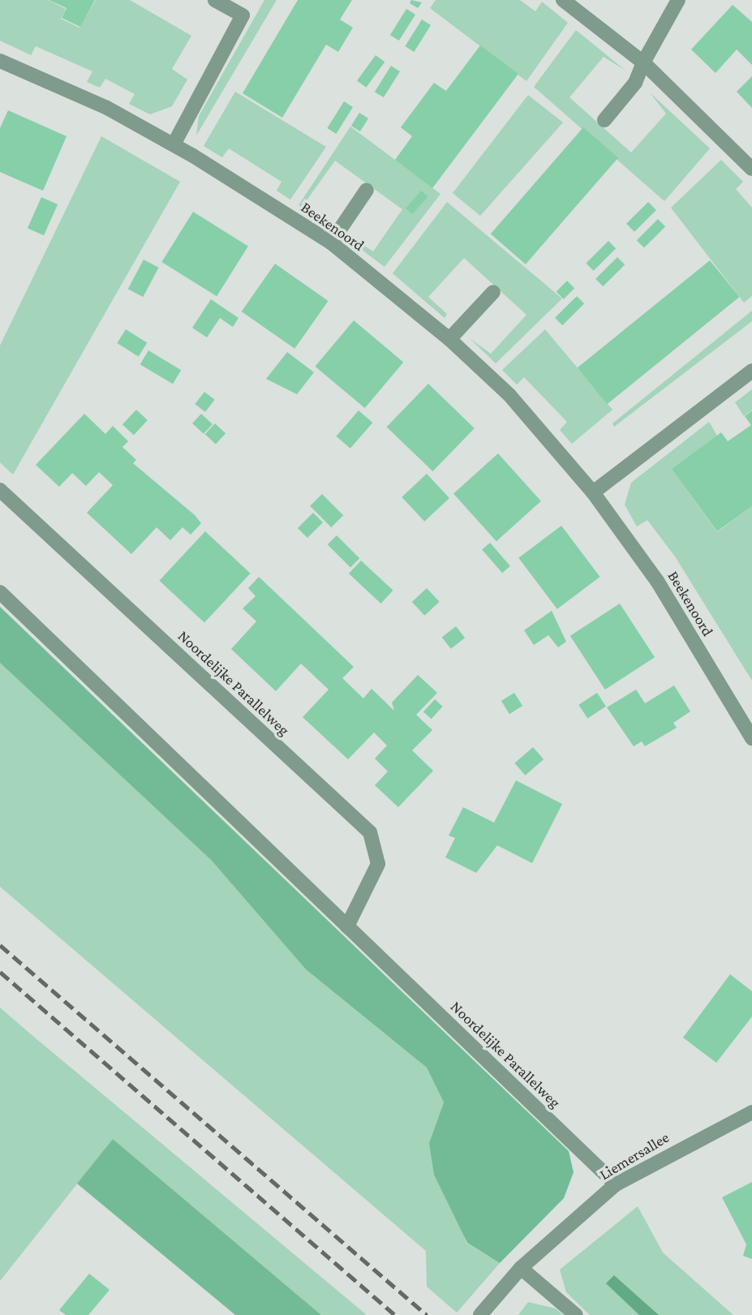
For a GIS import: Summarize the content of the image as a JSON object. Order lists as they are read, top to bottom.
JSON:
{
  "streets": {
    "street": ["Beekenoord", "Noordelijke Parallelweg", "Liemersallee"]
  },
  "crossings": [
    ["Noordelijke Parallelweg", "Liemersallee"]
  ]
}
